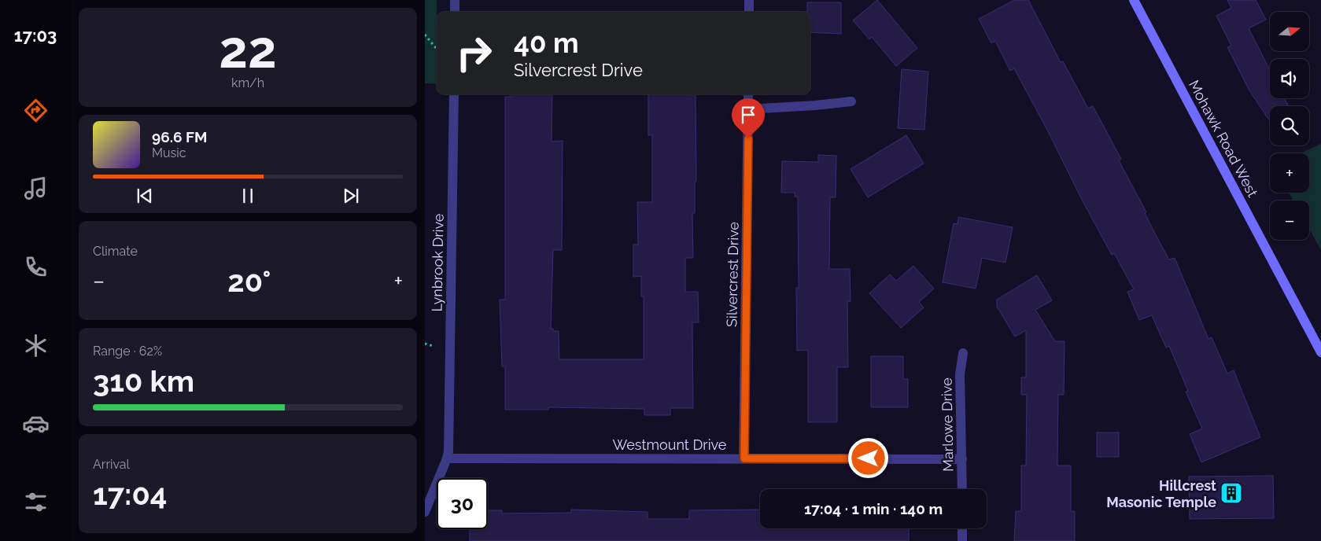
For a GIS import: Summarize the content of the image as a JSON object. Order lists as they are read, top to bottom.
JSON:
{
  "streets": {
    "main road": ["Mohawk Road West"],
    "street": [
      "Lynbrook Drive",
      "Silvercrest Drive",
      "Marlowe Drive",
      "Westmount Drive"
    ]
  },
  "crossings": [
    ["Lynbrook Drive", "Westmount Drive"],
    ["Silvercrest Drive", "Westmount Drive"],
    ["Marlowe Drive", "Westmount Drive"]
  ],
  "places": {
    "building": ["Hillcrest Masonic Temple"]
  },
  "north": "right",
  "page": {
    "tabs": "17:03",
    "tile": [
      ["22", "km/h"],
      "Climate",
      ["Range · 62%", "310 km"],
      ["Arrival", "17:04"]
    ],
    "map_buttons": ["+", "−"],
    "turn": ["40 m", "Silvercrest Drive"],
    "song": ["96.6 FM", "Music"],
    "heat": ["−", "20°", "+"],
    "limit": "30",
    "trip": "17:04 · 1 min · 140 m"
  }
}
